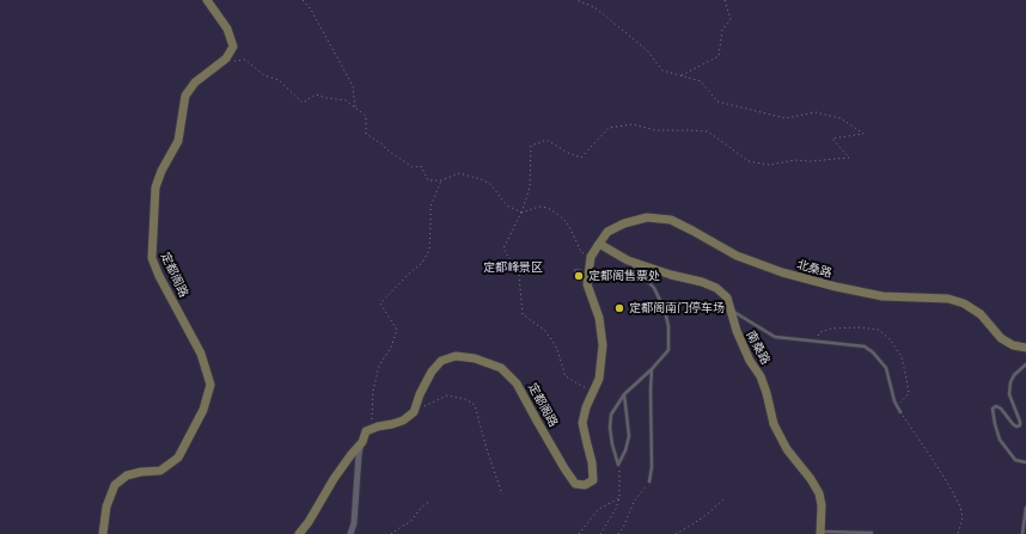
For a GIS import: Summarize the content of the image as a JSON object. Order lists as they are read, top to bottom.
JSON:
{
  "streets": {
    "street": ["北桑路", "定都阁路", "南桑路"]
  },
  "crossings": [
    ["北桑路", "定都阁路"],
    ["北桑路", "南桑路"],
    ["定都阁路", "南桑路"]
  ],
  "parks": ["定都峰景区"],
  "places": ["定都阁售票处", "定都阁南门停车场"]
}
